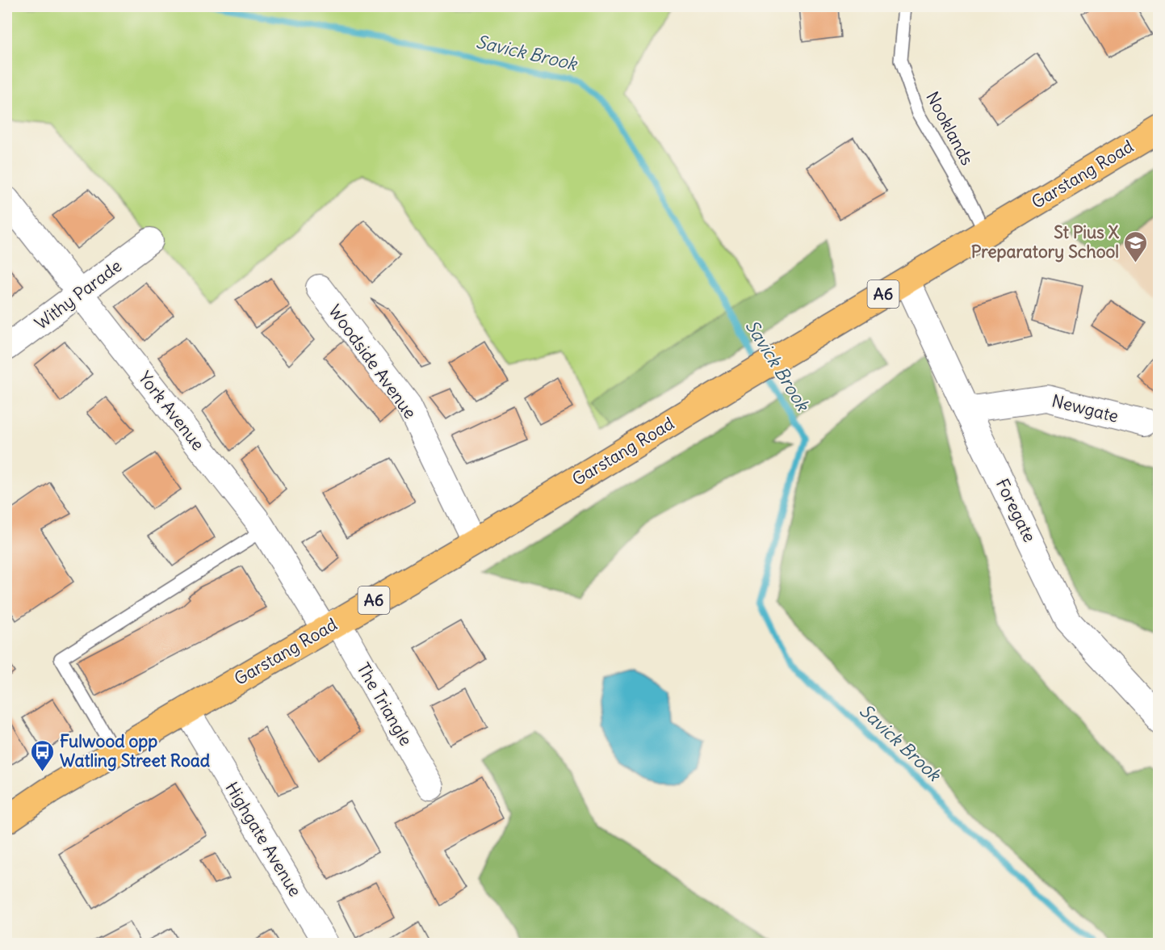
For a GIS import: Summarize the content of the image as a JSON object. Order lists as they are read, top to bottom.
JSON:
{
  "streets": {
    "highway": ["Garstang Road", "A6"],
    "street": [
      "Withy Parade",
      "Woodside Avenue",
      "Newgate",
      "York Avenue",
      "Foregate",
      "The Triangle",
      "Highgate Avenue"
    ],
    "lane": ["Nooklands"]
  },
  "crossings": [
    ["Nooklands", "Garstang Road"],
    ["Garstang Road", "Woodside Avenue"],
    ["Garstang Road", "York Avenue"],
    ["Garstang Road", "Foregate"],
    ["Garstang Road", "The Triangle"],
    ["Garstang Road", "Highgate Avenue"],
    ["Withy Parade", "York Avenue"],
    ["Newgate", "Foregate"],
    ["York Avenue", "The Triangle"]
  ],
  "water": ["Savick Brook"],
  "places": {
    "school or university": ["St Pius X Preparatory School"],
    "bus stop": ["Fulwood opp Watling Street Road"]
  }
}
